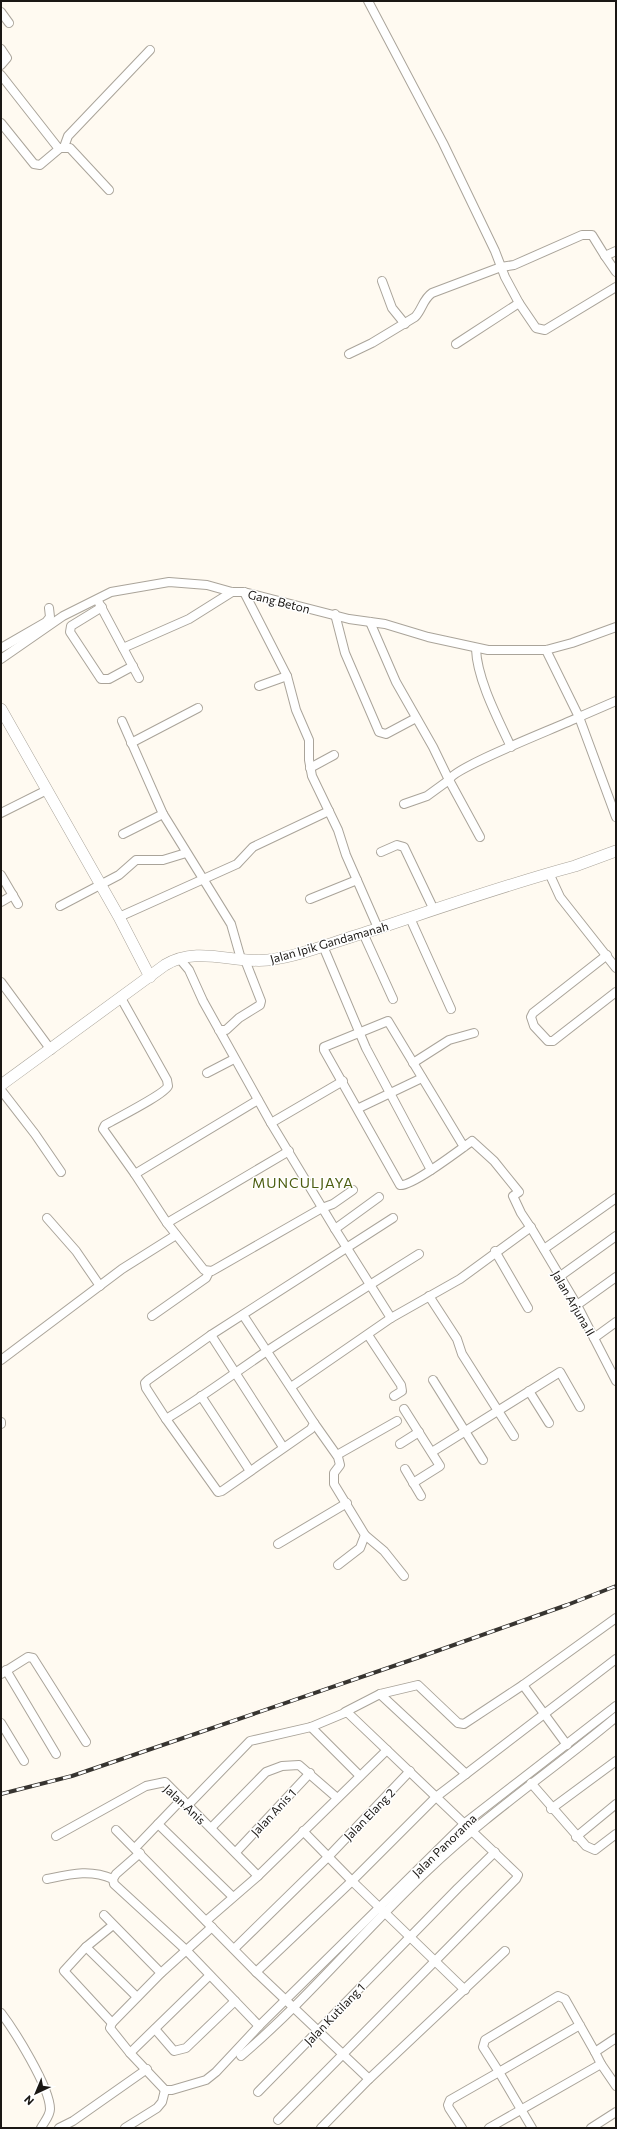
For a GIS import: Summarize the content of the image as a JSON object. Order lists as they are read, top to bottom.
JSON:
{
  "streets": {
    "street": [
      "Gang Beton",
      "Jalan Ipik Gandamanah",
      "Jalan Arjuna II",
      "Jalan Anis",
      "Jalan Anis 1",
      "Jalan Elang 2",
      "Jalan Panorama",
      "Jalan Kutilang 1"
    ]
  },
  "crossings": [
    ["Jalan Anis", "Jalan Anis 1"]
  ],
  "districts": ["MUNCULJAYA"],
  "north": "bottom left"
}
